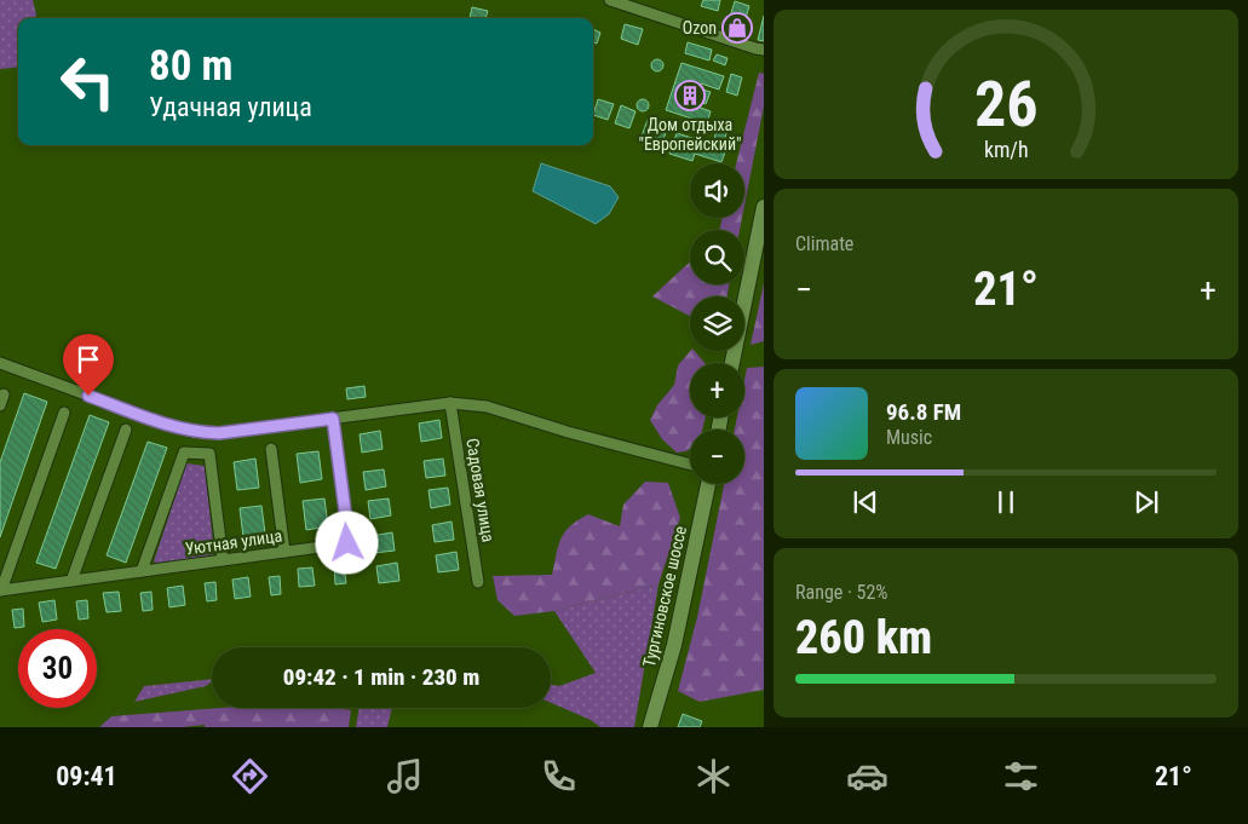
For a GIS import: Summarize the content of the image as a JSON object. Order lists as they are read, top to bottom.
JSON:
{
  "streets": {
    "main road": ["Тургиновское шоссе"],
    "street": ["Садовая улица", "Уютная улица"]
  },
  "places": {
    "shop": ["Ozon"],
    "building": ["Дом отдыха \"Европейский\""]
  },
  "page": {
    "turn": ["80 m", "Удачная улица"],
    "map_buttons": ["+", "−"],
    "tile": [
      "Climate",
      ["Range · 52%", "260 km"]
    ],
    "heat": ["−", "21°", "+"],
    "song": ["96.8 FM", "Music"],
    "limit": "30",
    "trip": "09:42 · 1 min · 230 m",
    "tabs": ["09:41", "21°"],
    "gauge": ["26", "km/h"]
  }
}
